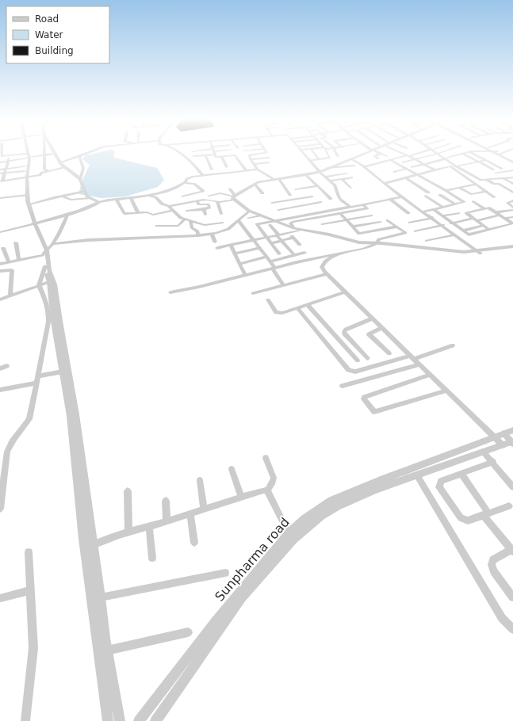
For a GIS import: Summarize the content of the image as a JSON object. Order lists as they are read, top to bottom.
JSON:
{
  "streets": {
    "street": ["Sunpharma road"]
  },
  "legend": ["Road", "Water", "Building"]
}
